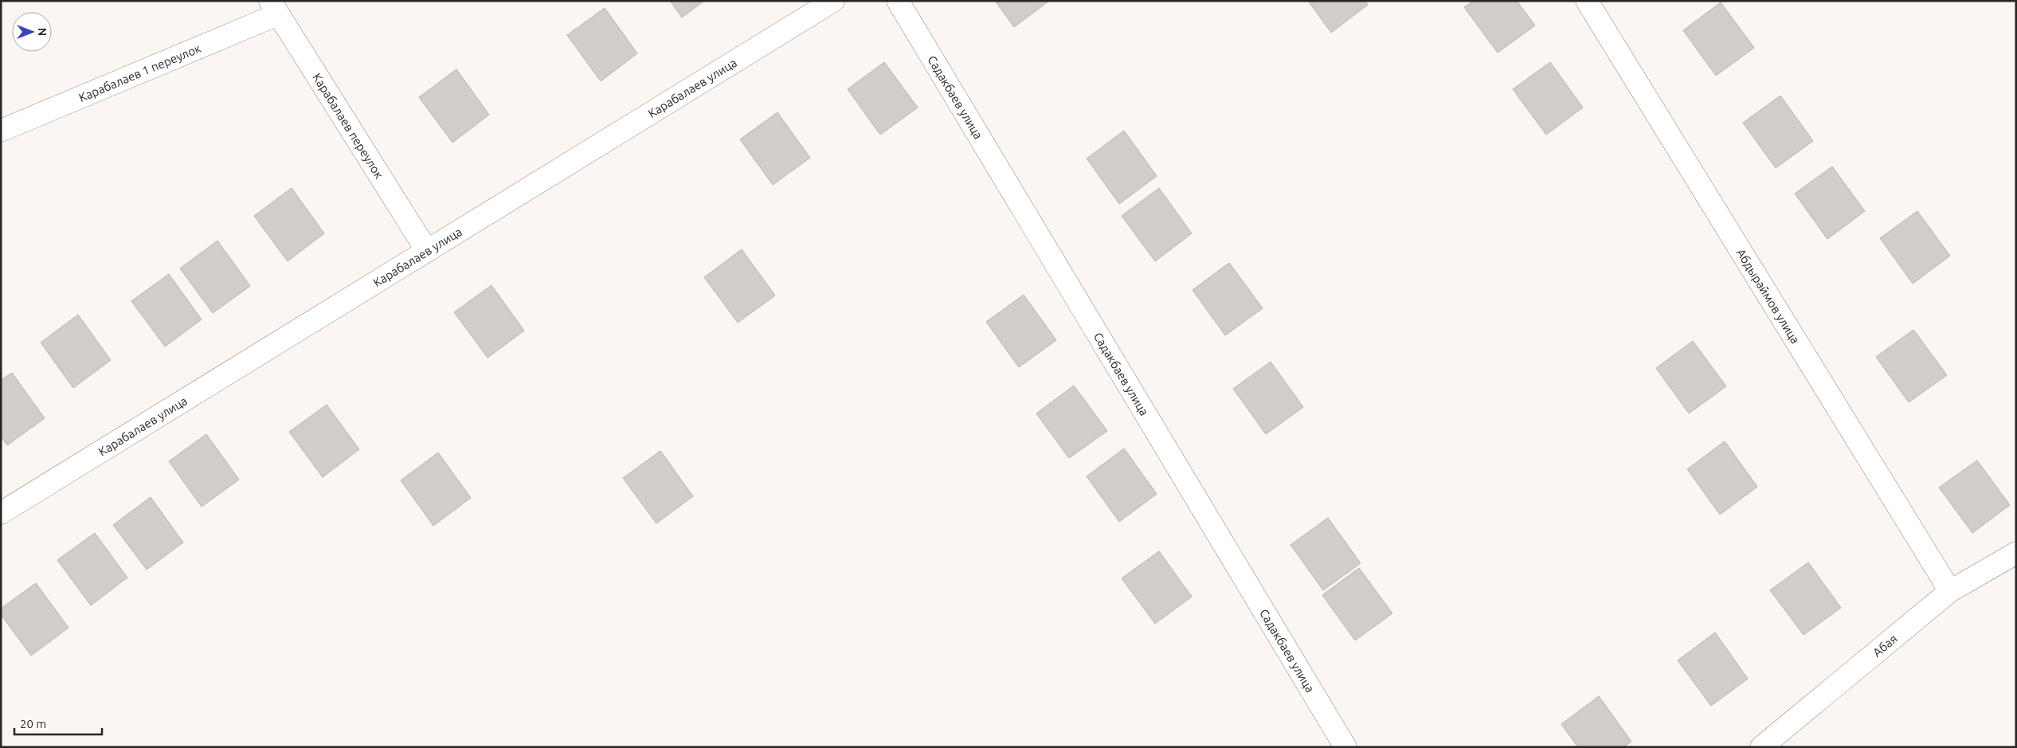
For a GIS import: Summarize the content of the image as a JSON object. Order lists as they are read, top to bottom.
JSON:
{
  "streets": {
    "street": [
      "Карабалаев 1 переулок",
      "Карабалаев улица",
      "Садакбаев улица",
      "Карабалаев переулок",
      "Абдыраймов улица",
      "Абая"
    ]
  },
  "crossings": [
    ["Карабалаев 1 переулок", "Карабалаев переулок"],
    ["Карабалаев улица", "Карабалаев переулок"],
    ["Абдыраймов улица", "Абая"]
  ],
  "scale_bar": "20 m",
  "north": "right"
}
